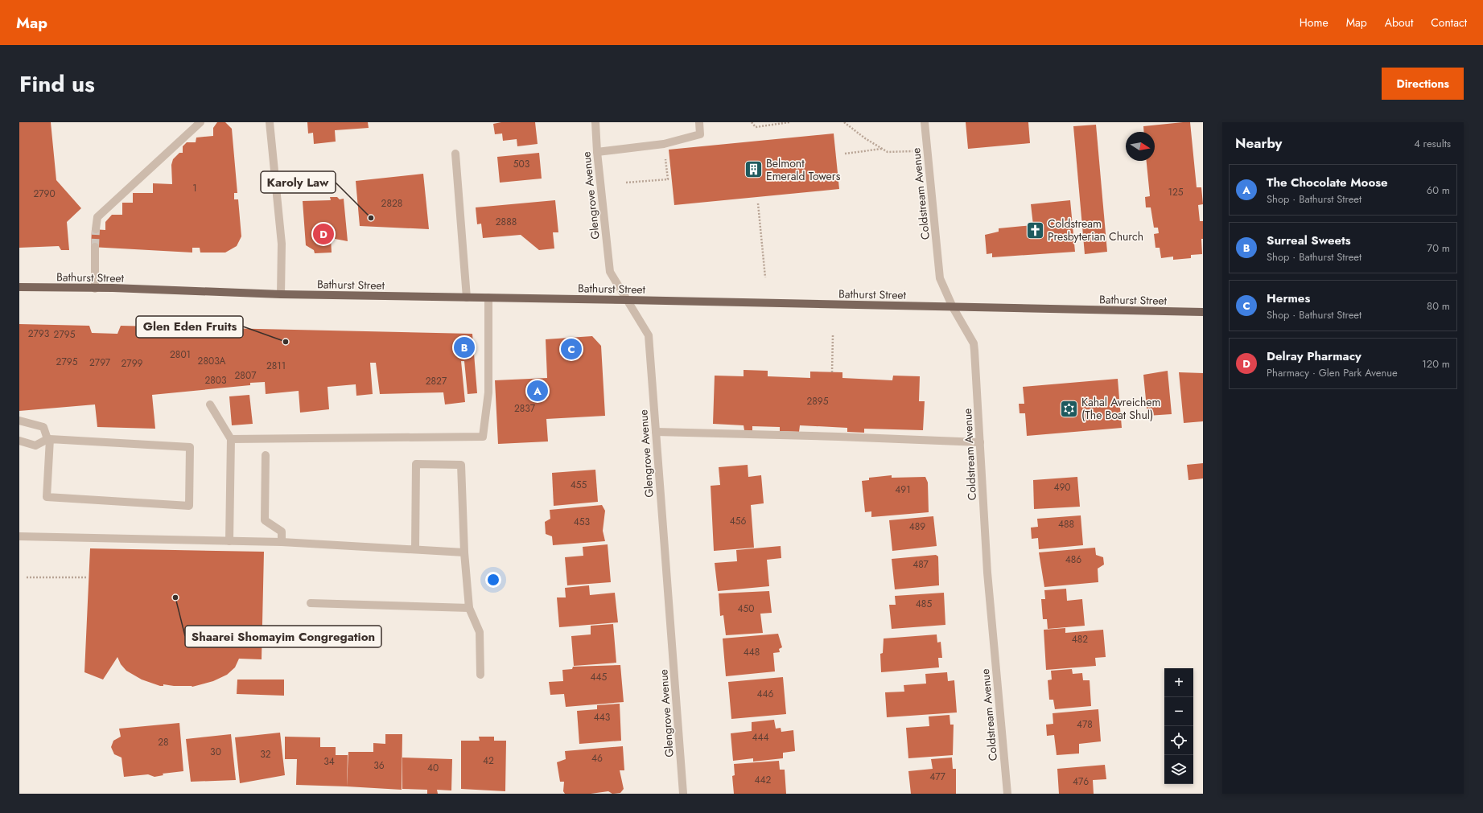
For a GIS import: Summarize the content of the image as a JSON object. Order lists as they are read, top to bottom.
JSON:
{
  "streets": {
    "main road": ["Bathurst Street"],
    "street": ["Coldstream Avenue", "Glengrove Avenue"]
  },
  "crossings": [
    ["Coldstream Avenue", "Bathurst Street"],
    ["Glengrove Avenue", "Bathurst Street"]
  ],
  "places": {
    "building": ["Belmont Emerald Towers"],
    "other": ["Karoly Law", "Glen Eden Fruits", "Shaarei Shomayim Congregation"],
    "church": ["Coldstream Presbyterian Church"],
    "synagogue": ["Kahal Avreichem (The Boat Shul)"]
  },
  "house_numbers": [
    "503",
    "1",
    "125",
    "2790",
    "2828",
    "2888",
    "2793",
    "2795",
    "2801",
    "2803A",
    "2795",
    "2797",
    "2799",
    "2811",
    "2807",
    "2803",
    "2827",
    "2895",
    "2837",
    "455",
    "490",
    "491",
    "456",
    "453",
    "488",
    "489",
    "486",
    "487",
    "485",
    "450",
    "482",
    "448",
    "445",
    "446",
    "443",
    "478",
    "444",
    "28",
    "30",
    "32",
    "46",
    "42",
    "34",
    "36",
    "40",
    "477",
    "442",
    "476"
  ],
  "north": "right",
  "page": {
    "header": "Map",
    "nav": [
      "Home",
      "Map",
      "About",
      "Contact"
    ],
    "title": "Find us",
    "buttons": "Directions",
    "heading": ["Nearby", "4 results"],
    "list": [
      {
        "mark": "A",
        "name": "The Chocolate Moose",
        "note": "Shop · Bathurst Street",
        "value": "60 m"
      },
      {
        "mark": "B",
        "name": "Surreal Sweets",
        "note": "Shop · Bathurst Street",
        "value": "70 m"
      },
      {
        "mark": "C",
        "name": "Hermes",
        "note": "Shop · Bathurst Street",
        "value": "80 m"
      },
      {
        "mark": "D",
        "name": "Delray Pharmacy",
        "note": "Pharmacy · Glen Park Avenue",
        "value": "120 m"
      }
    ],
    "pins": [
      "D",
      "B",
      "C",
      "A"
    ],
    "map_buttons": ["+", "−"]
  }
}
